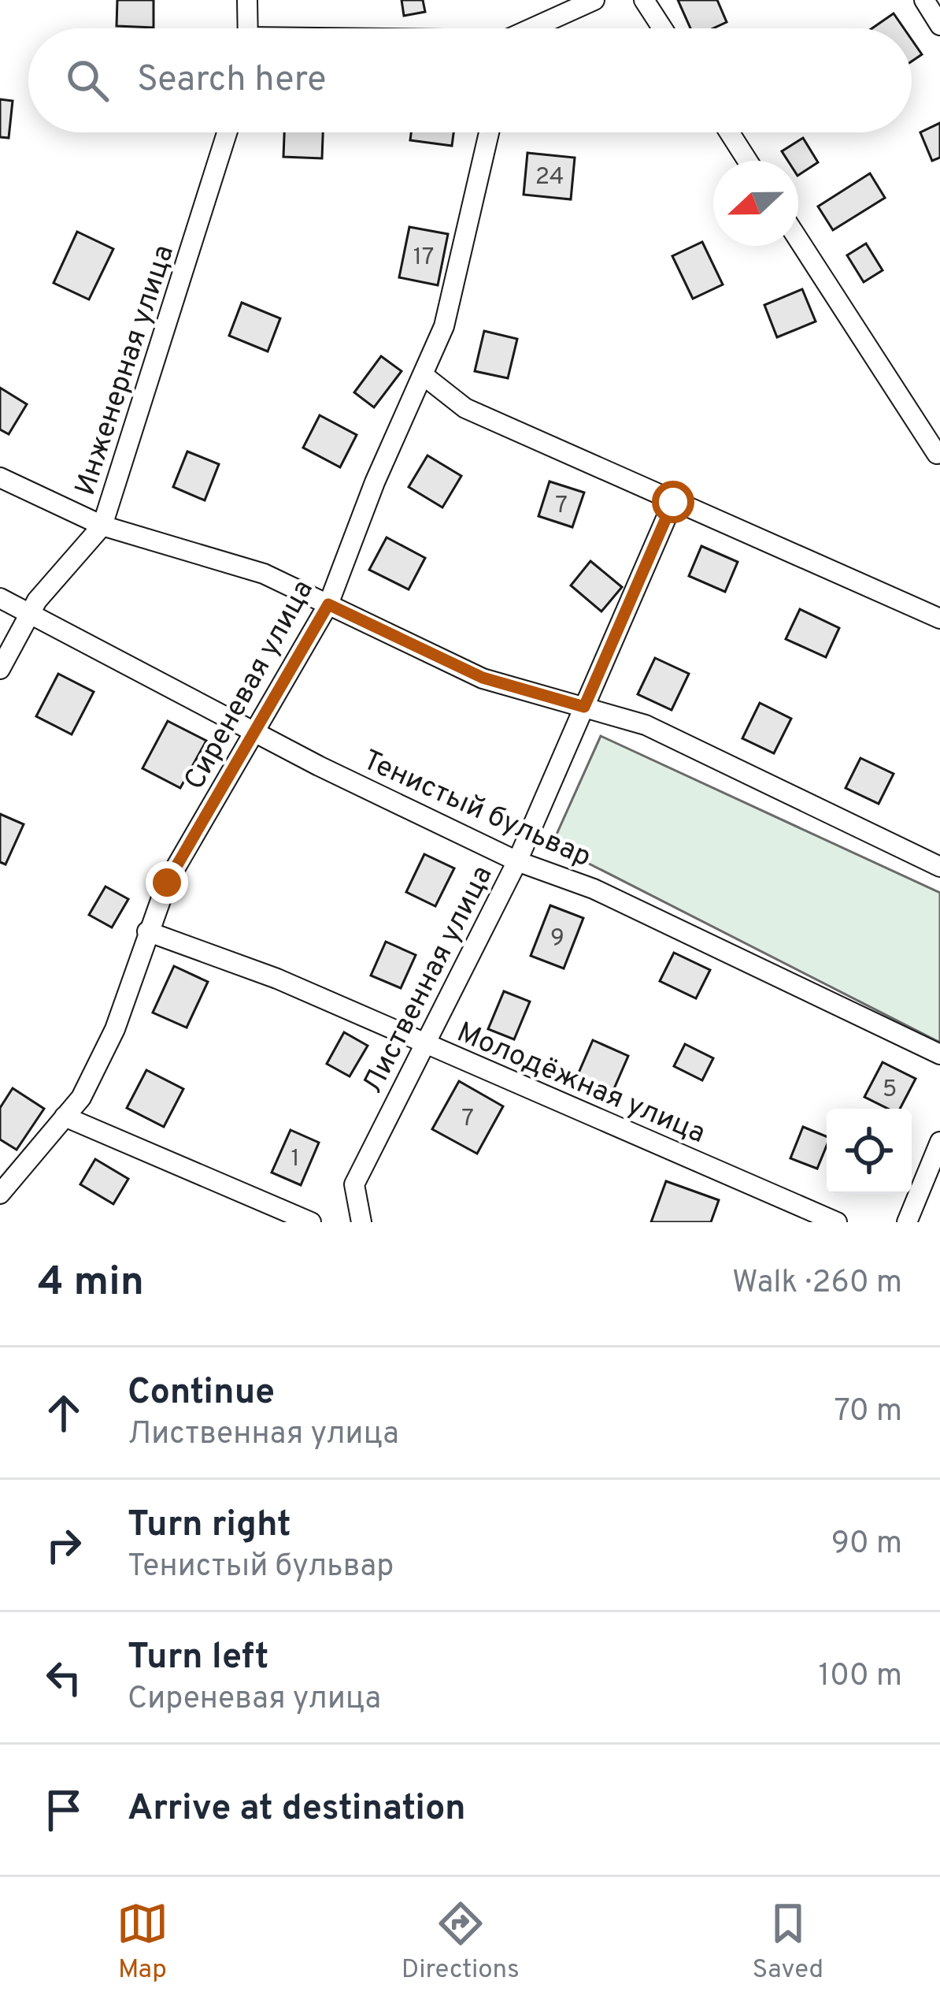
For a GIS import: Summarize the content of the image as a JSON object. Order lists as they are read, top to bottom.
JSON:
{
  "streets": {
    "street": [
      "Инженерная улица",
      "Сиреневая улица",
      "Тенистый бульвар",
      "Лиственная улица",
      "Молодёжная улица"
    ]
  },
  "crossings": [
    ["Инженерная улица", "Тенистый бульвар"],
    ["Сиреневая улица", "Тенистый бульвар"],
    ["Сиреневая улица", "Молодёжная улица"],
    ["Тенистый бульвар", "Лиственная улица"],
    ["Лиственная улица", "Молодёжная улица"]
  ],
  "house_numbers": [
    "24",
    "17",
    "7",
    "9",
    "5",
    "7",
    "1"
  ],
  "north": "left",
  "page": {
    "search": "Search here",
    "heading": ["4 min", "Walk · 260 m"],
    "list": [
      ["Continue", "Лиственная улица", "70 m"],
      ["Turn right", "Тенистый бульвар", "90 m"],
      ["Turn left", "Сиреневая улица", "100 m"],
      "Arrive at destination"
    ],
    "nav": ["Map", "Directions", "Saved"]
  }
}
